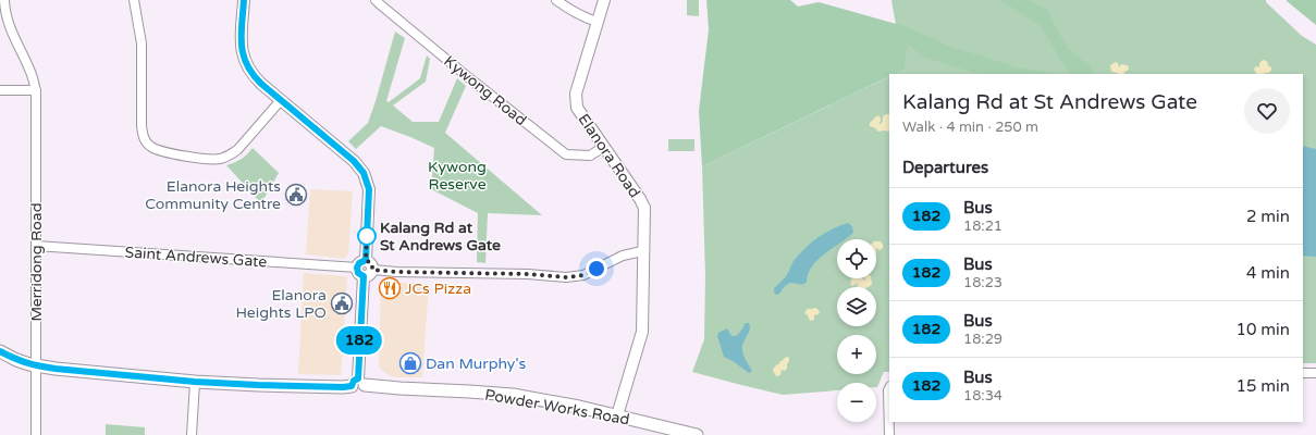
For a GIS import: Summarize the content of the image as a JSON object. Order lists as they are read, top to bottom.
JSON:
{
  "streets": {
    "main road": ["Powder Works Road"],
    "street": [
      "Kywong Road",
      "Elanora Road",
      "Saint Andrews Gate",
      "Merridong Road"
    ]
  },
  "crossings": [
    ["Kywong Road", "Elanora Road"],
    ["Elanora Road", "Saint Andrews Gate"],
    ["Elanora Road", "Powder Works Road"],
    ["Saint Andrews Gate", "Merridong Road"],
    ["Merridong Road", "Powder Works Road"]
  ],
  "parks": ["Kywong Reserve"],
  "places": {
    "public building": ["Elanora Heights Community Centre", "Elanora Heights LPO"],
    "other": ["Kalang Rd at St Andrews Gate"],
    "restaurant": ["JCs Pizza"],
    "shop": ["Dan Murphy's"]
  },
  "lines": ["bus line 182"],
  "page": {
    "on_map": "182",
    "heading": [
      ["Kalang Rd at St Andrews Gate", "Walk · 4 min · 250 m"],
      "Departures"
    ],
    "list": [
      {
        "mark": "182",
        "name": "Bus",
        "note": "18:21",
        "value": "2 min"
      },
      {
        "mark": "182",
        "name": "Bus",
        "note": "18:23",
        "value": "4 min"
      },
      {
        "mark": "182",
        "name": "Bus",
        "note": "18:29",
        "value": "10 min"
      },
      {
        "mark": "182",
        "name": "Bus",
        "note": "18:34",
        "value": "15 min"
      }
    ],
    "map_buttons": ["+", "−"]
  }
}
